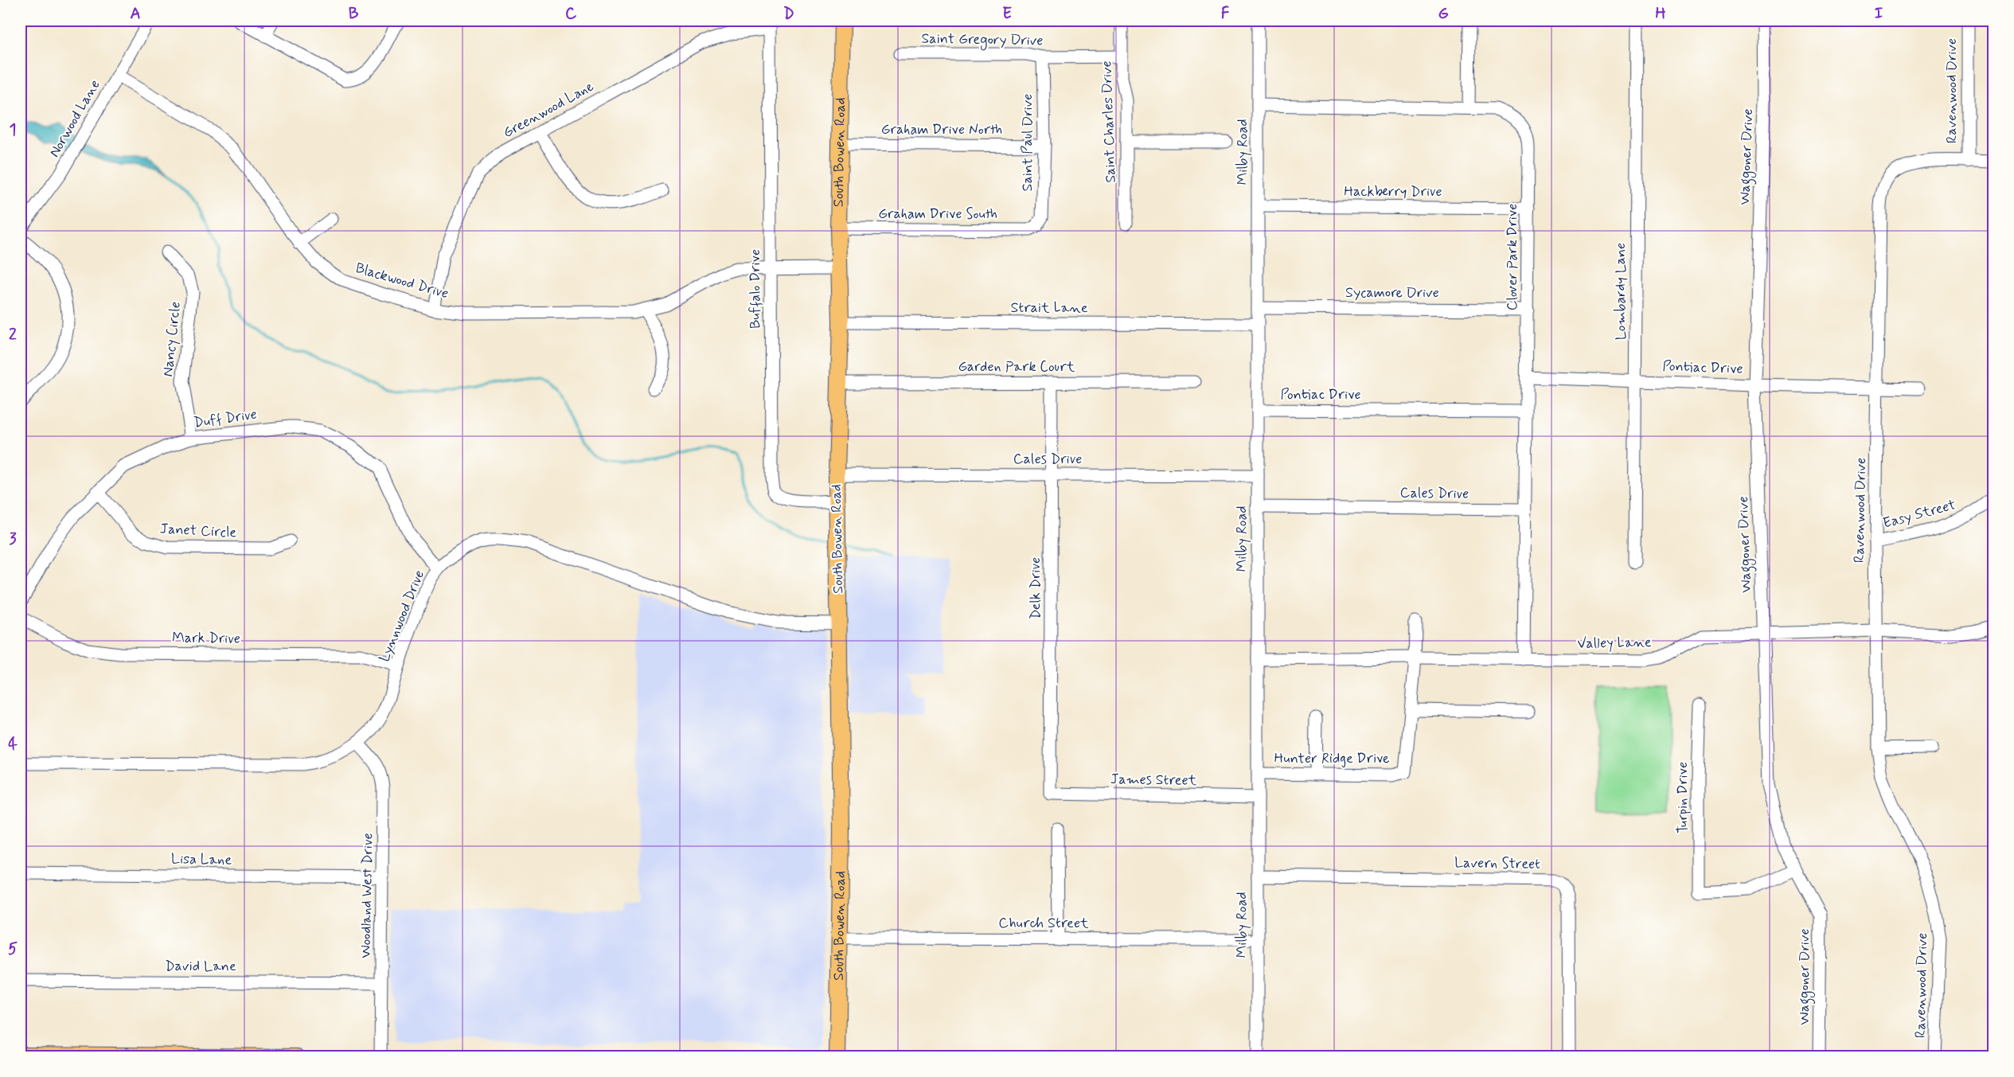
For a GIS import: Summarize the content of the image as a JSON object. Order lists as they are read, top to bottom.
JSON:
{
  "streets": {
    "main road": ["South Bowen Road"],
    "street": [
      "Saint Gregory Drive",
      "Ravenwood Drive",
      "Greenwood Lane",
      "Norwood Lane",
      "Saint Charles Drive",
      "Graham Drive North",
      "Saint Paul Drive",
      "Milby Road",
      "Waggoner Drive",
      "Hackberry Drive",
      "Graham Drive South",
      "Clover Park Drive",
      "Blackwood Drive",
      "Buffalo Drive",
      "Lombardy Lane",
      "Sycamore Drive",
      "Strait Lane",
      "Nancy Circle",
      "Garden Park Court",
      "Pontiac Drive",
      "Duff Drive",
      "Cales Drive",
      "Easy Street",
      "Janet Circle",
      "Delk Drive",
      "Lynnwood Drive",
      "Mark Drive",
      "Valley Lane",
      "Hunter Ridge Drive",
      "James Street",
      "Turpin Drive",
      "Lisa Lane",
      "Lavern Street",
      "Woodland West Drive",
      "Church Street",
      "David Lane"
    ]
  },
  "crossings": [
    ["Saint Gregory Drive", "Saint Charles Drive"],
    ["Saint Gregory Drive", "Saint Paul Drive"],
    ["Ravenwood Drive", "Pontiac Drive"],
    ["Ravenwood Drive", "Easy Street"],
    ["Ravenwood Drive", "Valley Lane"],
    ["Greenwood Lane", "Blackwood Drive"],
    ["Greenwood Lane", "Buffalo Drive"],
    ["Norwood Lane", "Blackwood Drive"],
    ["Graham Drive North", "Saint Paul Drive"],
    ["Graham Drive North", "South Bowen Road"],
    ["Saint Paul Drive", "Graham Drive South"],
    ["South Bowen Road", "Graham Drive South"],
    ["South Bowen Road", "Blackwood Drive"],
    ["South Bowen Road", "Buffalo Drive"],
    ["South Bowen Road", "Strait Lane"],
    ["South Bowen Road", "Garden Park Court"],
    ["South Bowen Road", "Cales Drive"],
    ["South Bowen Road", "Lynnwood Drive"],
    ["South Bowen Road", "Church Street"],
    ["Milby Road", "Hackberry Drive"],
    ["Milby Road", "Clover Park Drive"],
    ["Milby Road", "Sycamore Drive"],
    ["Milby Road", "Strait Lane"],
    ["Milby Road", "Pontiac Drive"],
    ["Milby Road", "Cales Drive"],
    ["Milby Road", "Valley Lane"],
    ["Milby Road", "Hunter Ridge Drive"],
    ["Milby Road", "James Street"],
    ["Milby Road", "Lavern Street"],
    ["Waggoner Drive", "Pontiac Drive"],
    ["Waggoner Drive", "Valley Lane"],
    ["Waggoner Drive", "Turpin Drive"],
    ["Hackberry Drive", "Clover Park Drive"],
    ["Clover Park Drive", "Sycamore Drive"],
    ["Clover Park Drive", "Pontiac Drive"],
    ["Clover Park Drive", "Cales Drive"],
    ["Clover Park Drive", "Valley Lane"],
    ["Blackwood Drive", "Buffalo Drive"],
    ["Lombardy Lane", "Pontiac Drive"],
    ["Nancy Circle", "Duff Drive"],
    ["Garden Park Court", "Delk Drive"],
    ["Duff Drive", "Janet Circle"],
    ["Duff Drive", "Lynnwood Drive"],
    ["Cales Drive", "Delk Drive"],
    ["Delk Drive", "James Street"],
    ["Lynnwood Drive", "Mark Drive"],
    ["Lynnwood Drive", "Woodland West Drive"],
    ["Valley Lane", "Hunter Ridge Drive"],
    ["Lisa Lane", "Woodland West Drive"],
    ["Woodland West Drive", "David Lane"]
  ],
  "grid": {
    "columns": [
      "A",
      "B",
      "C",
      "D",
      "E",
      "F",
      "G",
      "H",
      "I"
    ],
    "rows": [
      "1",
      "2",
      "3",
      "4",
      "5"
    ]
  }
}
